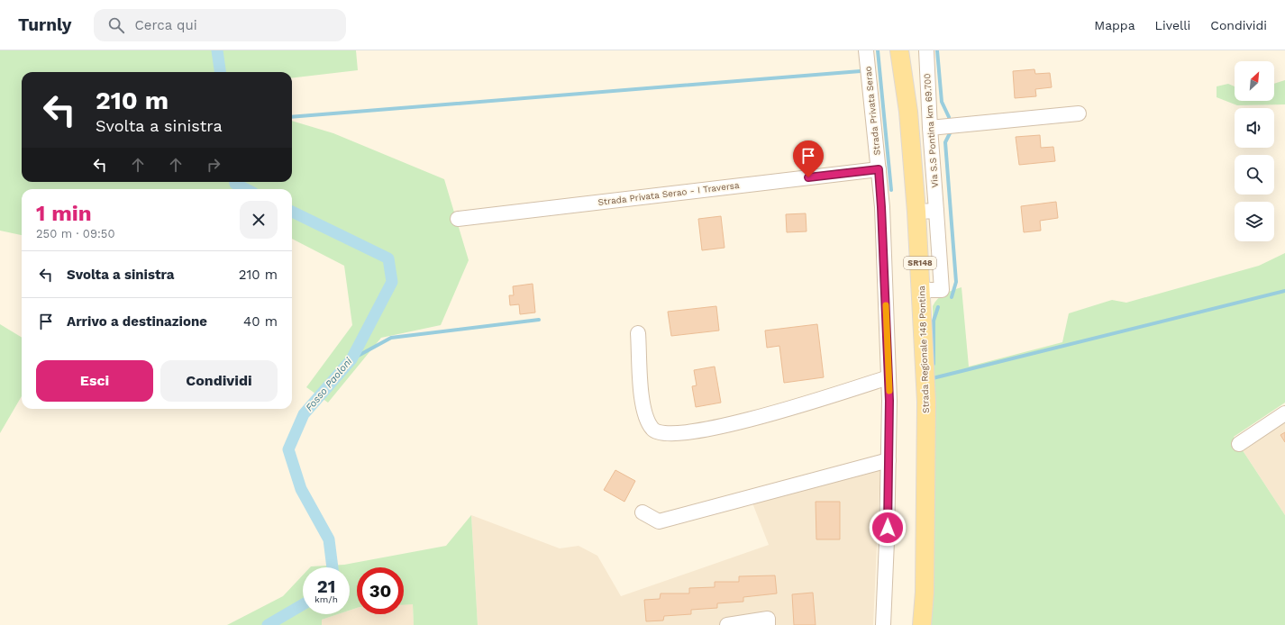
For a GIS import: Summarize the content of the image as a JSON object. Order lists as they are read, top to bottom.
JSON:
{
  "streets": {
    "main road": ["SR148", "Strada Regionale 148 Pontina"],
    "street": ["Strada Privata Serao", "Via S.S Pontina km 69.700", "Strada Privata Serao - I Traversa"]
  },
  "crossings": [
    ["Strada Privata Serao", "Strada Privata Serao - I Traversa"],
    ["Via S.S Pontina km 69.700", "Strada Regionale 148 Pontina"]
  ],
  "water": ["Fosso Paoloni"],
  "north": "top right",
  "page": {
    "header": "Turnly",
    "search": "Cerca qui",
    "nav": ["Mappa", "Livelli", "Condividi"],
    "turn": ["210 m", "Svolta a sinistra"],
    "heading": ["1 min", "250 m · 09:50"],
    "list": [
      {
        "name": "Svolta a sinistra",
        "value": "210 m"
      },
      {
        "name": "Arrivo a destinazione",
        "value": "40 m"
      }
    ],
    "buttons": ["Esci", "Condividi"],
    "speed": "21 km/h",
    "limit": "30"
  }
}
